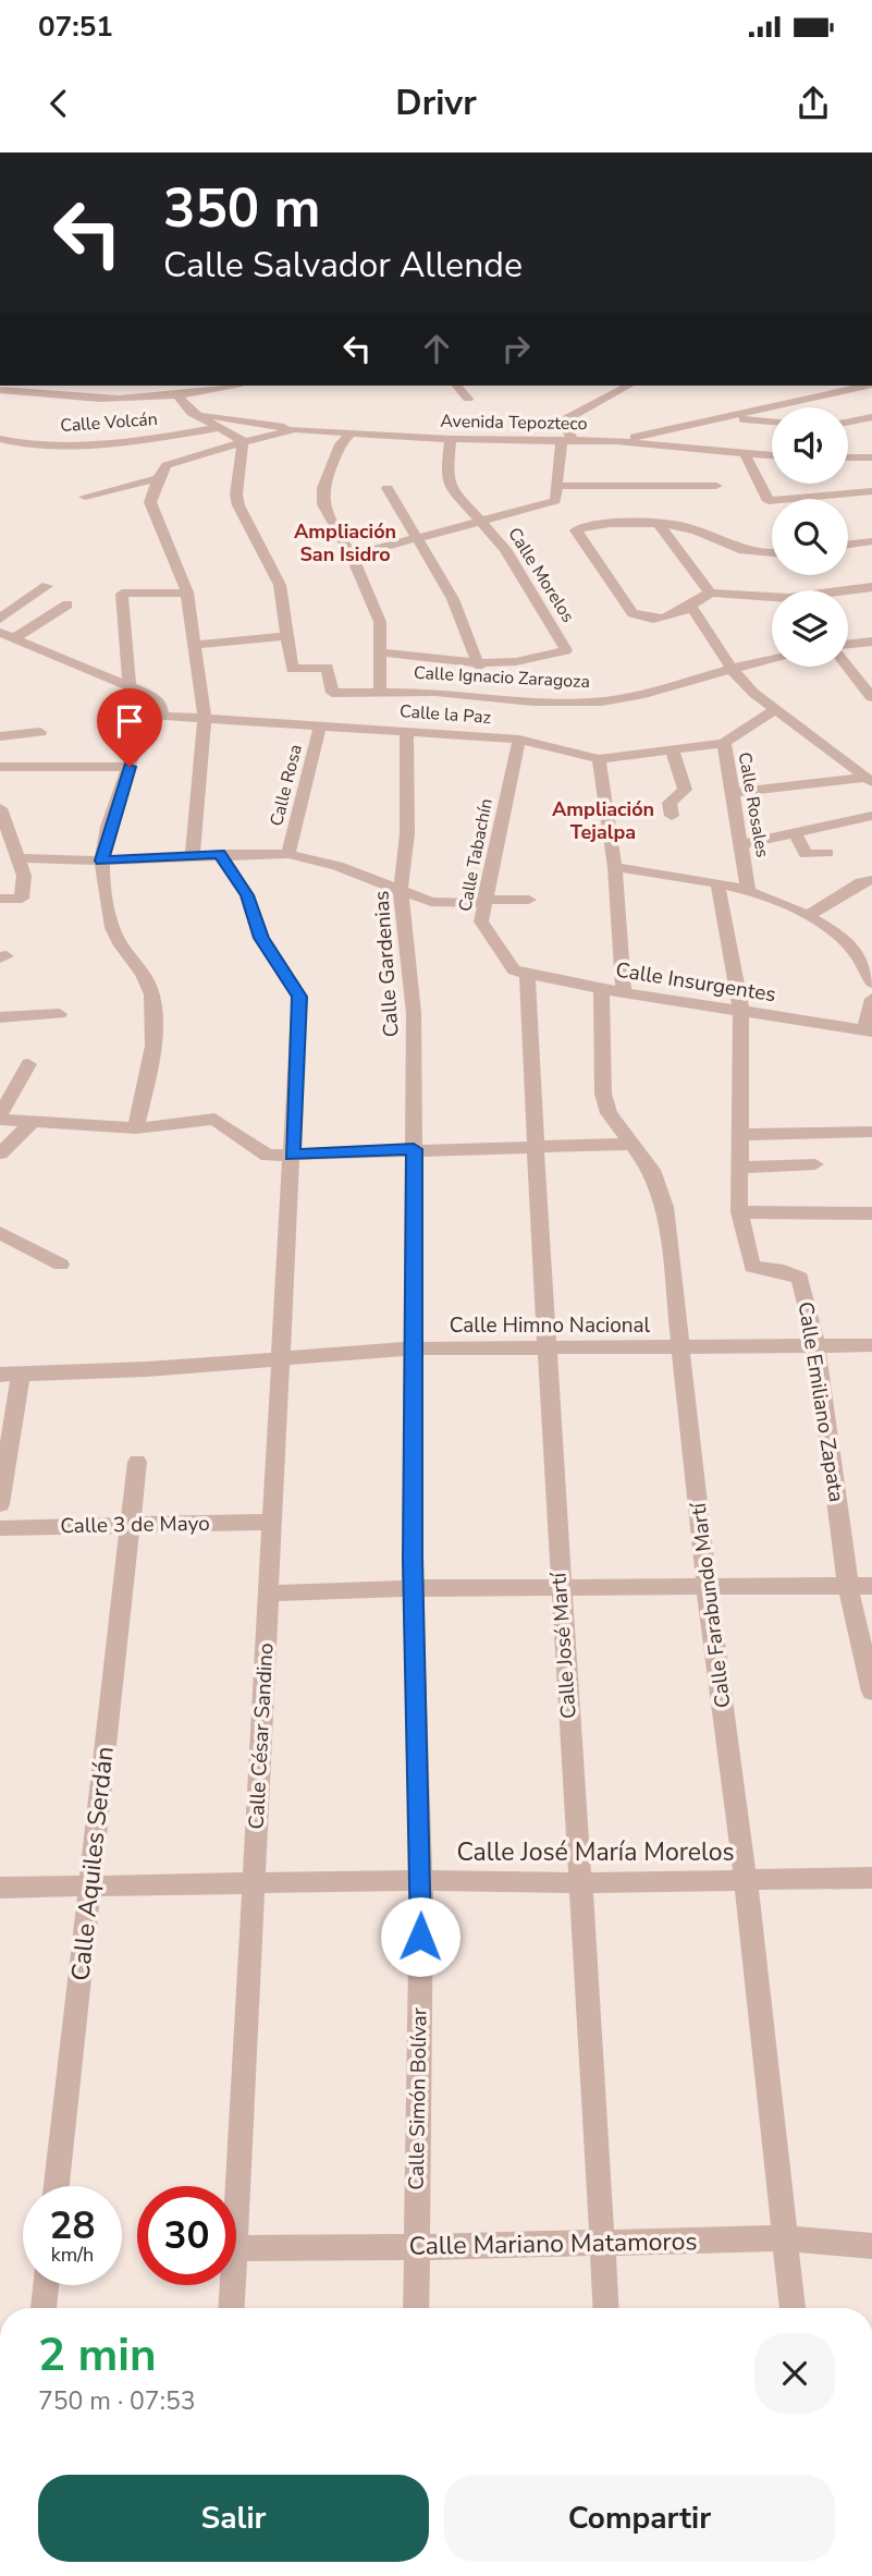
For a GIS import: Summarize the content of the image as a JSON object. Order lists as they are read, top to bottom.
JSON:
{
  "streets": {
    "street": [
      "Calle Volcán",
      "Avenida Tepozteco",
      "Calle Morelos",
      "Calle Ignacio Zaragoza",
      "Calle la Paz",
      "Calle Rosa",
      "Calle Rosales",
      "Calle Tabachín",
      "Calle Gardenias",
      "Calle Insurgentes",
      "Calle Himno Nacional",
      "Calle Emiliano Zapata",
      "Calle 3 de Mayo",
      "Calle Farabundo Martí",
      "Calle José Martí",
      "Calle César Sandino",
      "Calle José María Morelos",
      "Calle Aquiles Serdán",
      "Calle Simón Bolívar",
      "Calle Mariano Matamoros"
    ]
  },
  "crossings": [
    ["Calle Volcán", "Avenida Tepozteco"],
    ["Avenida Tepozteco", "Calle Morelos"],
    ["Calle la Paz", "Calle Rosa"],
    ["Calle la Paz", "Calle Rosales"],
    ["Calle la Paz", "Calle Tabachín"],
    ["Calle la Paz", "Calle Gardenias"],
    ["Calle Tabachín", "Calle Insurgentes"],
    ["Calle Tabachín", "Calle José Martí"],
    ["Calle Gardenias", "Calle Simón Bolívar"],
    ["Calle Insurgentes", "Calle Emiliano Zapata"],
    ["Calle Insurgentes", "Calle Farabundo Martí"],
    ["Calle Insurgentes", "Calle José Martí"],
    ["Calle Himno Nacional", "Calle Emiliano Zapata"],
    ["Calle Himno Nacional", "Calle Farabundo Martí"],
    ["Calle Himno Nacional", "Calle José Martí"],
    ["Calle Himno Nacional", "Calle César Sandino"],
    ["Calle Himno Nacional", "Calle Simón Bolívar"],
    ["Calle 3 de Mayo", "Calle César Sandino"],
    ["Calle 3 de Mayo", "Calle Aquiles Serdán"],
    ["Calle Farabundo Martí", "Calle José María Morelos"],
    ["Calle Farabundo Martí", "Calle Mariano Matamoros"],
    ["Calle José Martí", "Calle José María Morelos"],
    ["Calle José Martí", "Calle Mariano Matamoros"],
    ["Calle César Sandino", "Calle José María Morelos"],
    ["Calle José María Morelos", "Calle Aquiles Serdán"],
    ["Calle José María Morelos", "Calle Simón Bolívar"],
    ["Calle Simón Bolívar", "Calle Mariano Matamoros"]
  ],
  "districts": ["Ampliación San Isidro", "Ampliación Tejalpa"],
  "page": {
    "status": "07:51",
    "header": "Drivr",
    "turn": ["350 m", "Calle Salvador Allende"],
    "speed": "28 km/h",
    "limit": "30",
    "heading": ["2 min", "750 m · 07:53"],
    "buttons": ["Salir", "Compartir"]
  }
}
